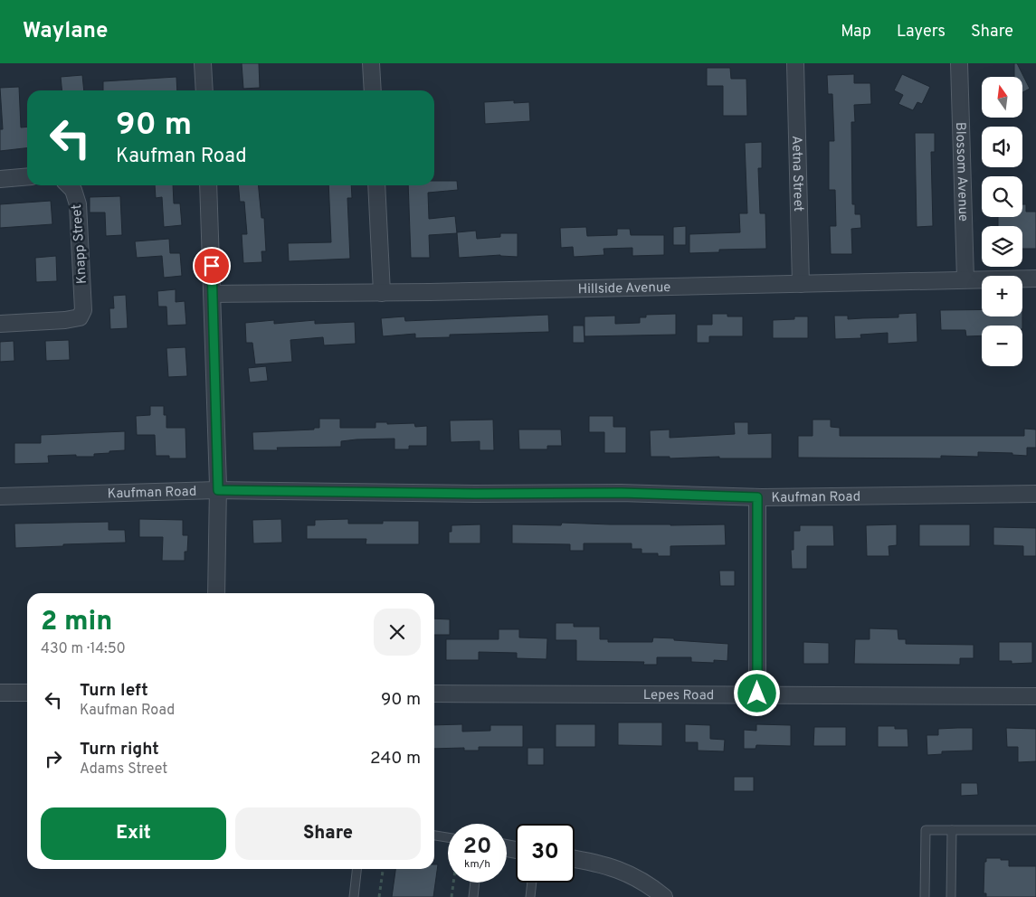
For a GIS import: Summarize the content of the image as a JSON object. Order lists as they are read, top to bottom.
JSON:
{
  "streets": {
    "street": [
      "Blossom Avenue",
      "Aetna Street",
      "Knapp Street",
      "Hillside Avenue",
      "Kaufman Road",
      "Lepes Road"
    ]
  },
  "crossings": [
    ["Blossom Avenue", "Hillside Avenue"],
    ["Aetna Street", "Hillside Avenue"]
  ],
  "north": "top",
  "page": {
    "header": "Waylane",
    "nav": ["Map", "Layers", "Share"],
    "map_buttons": ["+", "−"],
    "turn": ["90 m", "Kaufman Road"],
    "heading": ["2 min", "430 m · 14:50"],
    "list": [
      {
        "name": "Turn left",
        "note": "Kaufman Road",
        "value": "90 m"
      },
      {
        "name": "Turn right",
        "note": "Adams Street",
        "value": "240 m"
      }
    ],
    "buttons": ["Exit", "Share"],
    "speed": "20 km/h",
    "limit": "30"
  }
}
